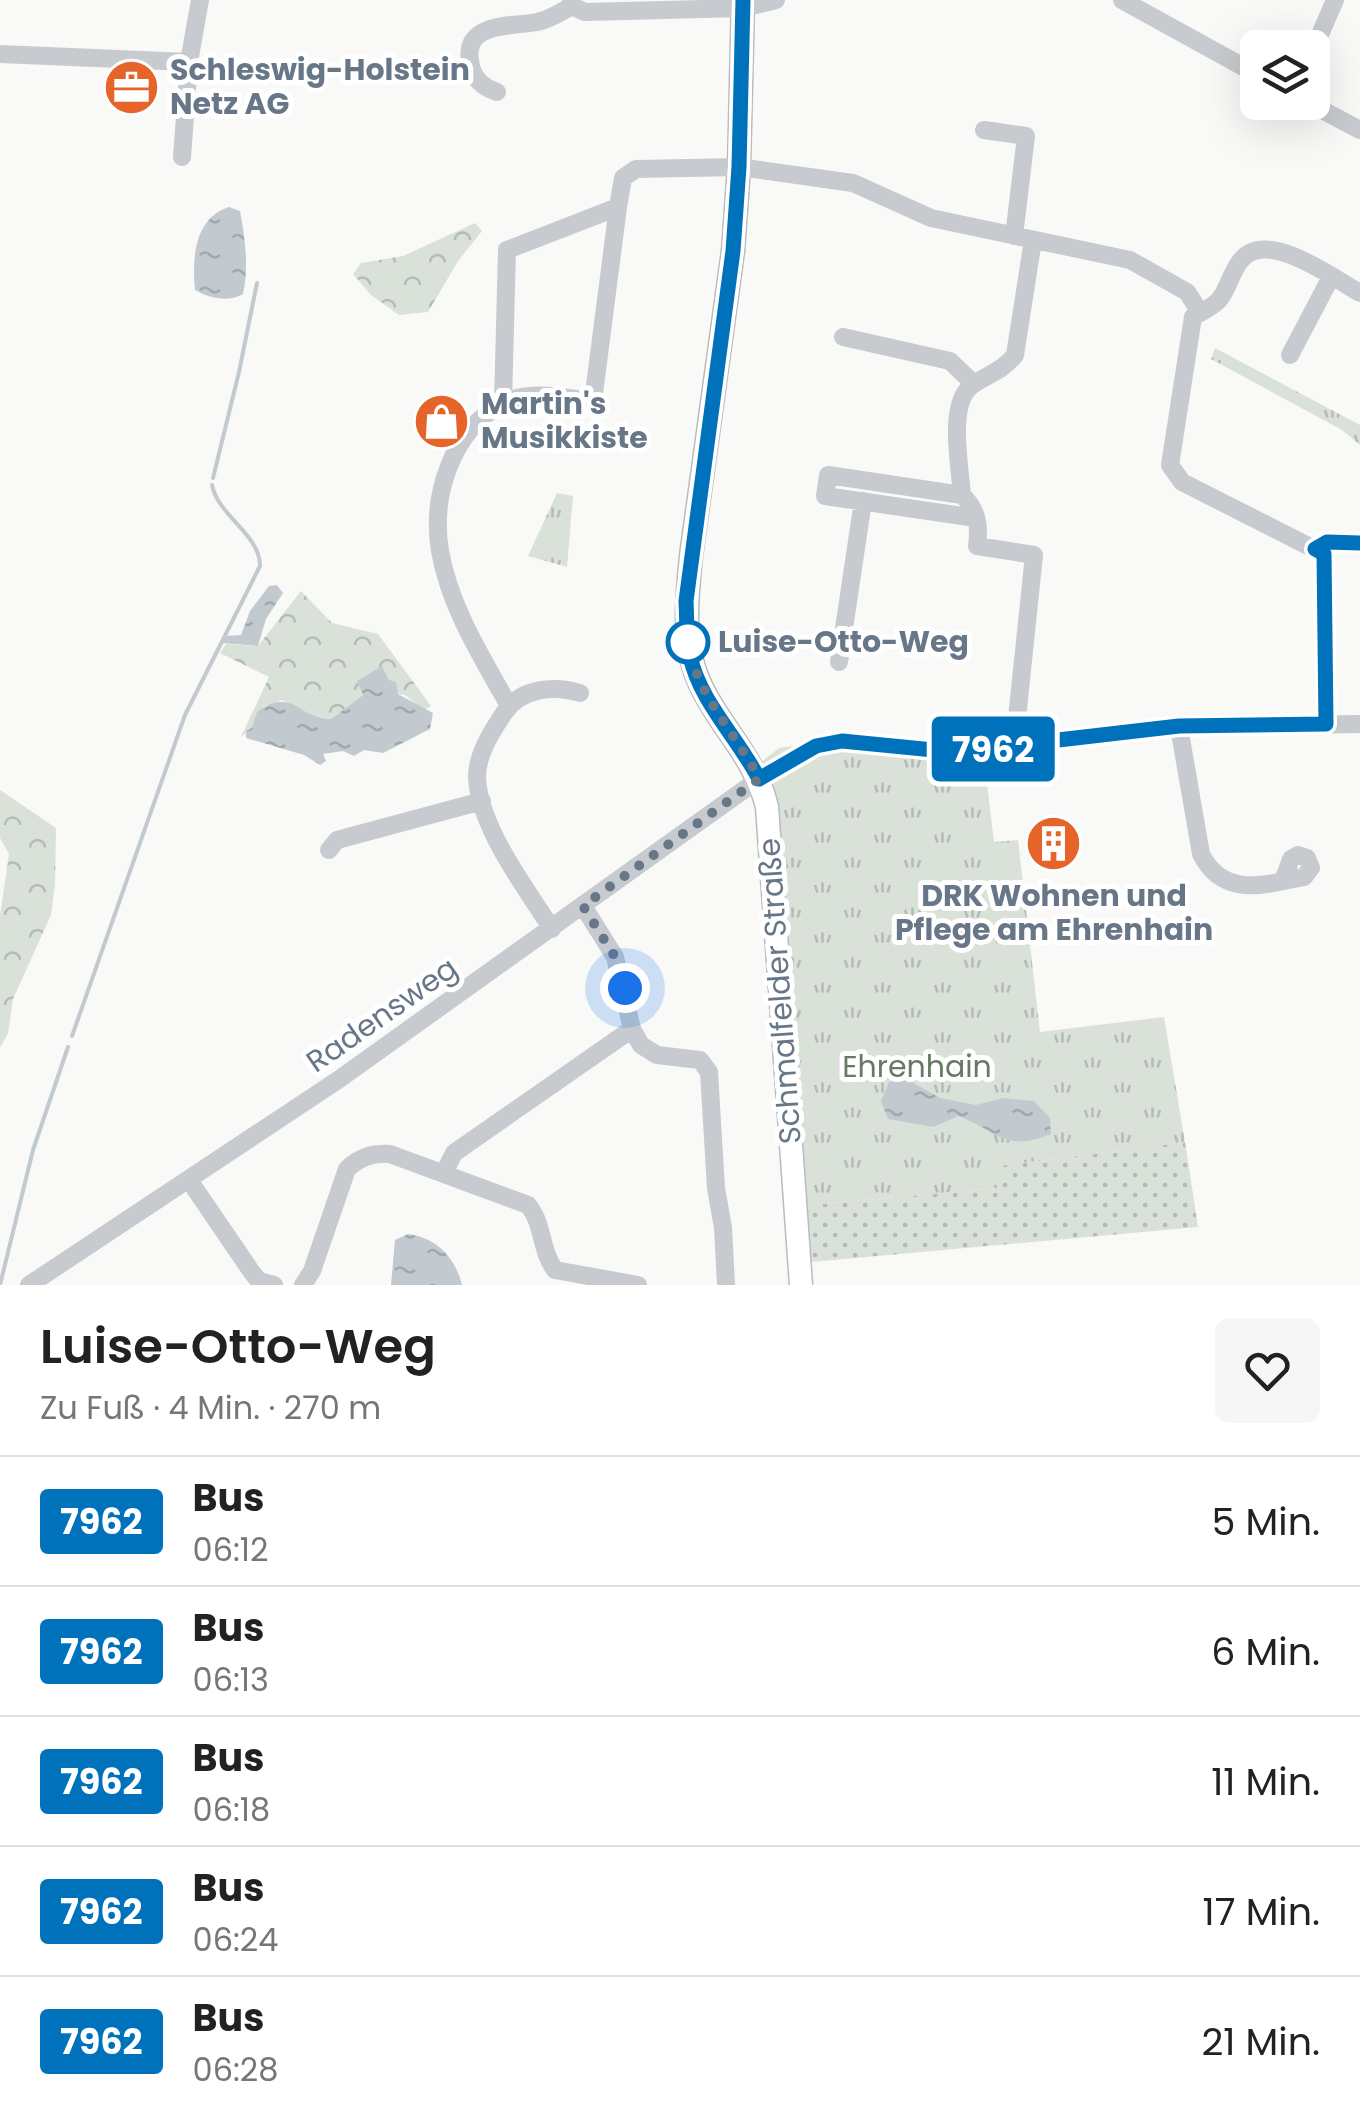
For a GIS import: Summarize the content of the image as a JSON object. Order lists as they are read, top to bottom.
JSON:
{
  "streets": {
    "main road": ["Schmalfelder Straße"],
    "street": ["Radensweg"]
  },
  "crossings": [
    ["Schmalfelder Straße", "Radensweg"]
  ],
  "parks": ["Ehrenhain"],
  "places": {
    "office": ["Schleswig-Holstein Netz AG"],
    "shop": ["Martin's Musikkiste"],
    "other": ["Luise-Otto-Weg"],
    "building": ["DRK Wohnen und Pflege am Ehrenhain"]
  },
  "lines": ["bus line 7962"],
  "page": {
    "on_map": "7962",
    "heading": ["Luise-Otto-Weg", "Zu Fuß · 4 Min. · 270 m"],
    "list": [
      {
        "mark": "7962",
        "name": "Bus",
        "note": "06:12",
        "value": "5 Min."
      },
      {
        "mark": "7962",
        "name": "Bus",
        "note": "06:13",
        "value": "6 Min."
      },
      {
        "mark": "7962",
        "name": "Bus",
        "note": "06:18",
        "value": "11 Min."
      },
      {
        "mark": "7962",
        "name": "Bus",
        "note": "06:24",
        "value": "17 Min."
      },
      {
        "mark": "7962",
        "name": "Bus",
        "note": "06:28",
        "value": "21 Min."
      }
    ]
  }
}
